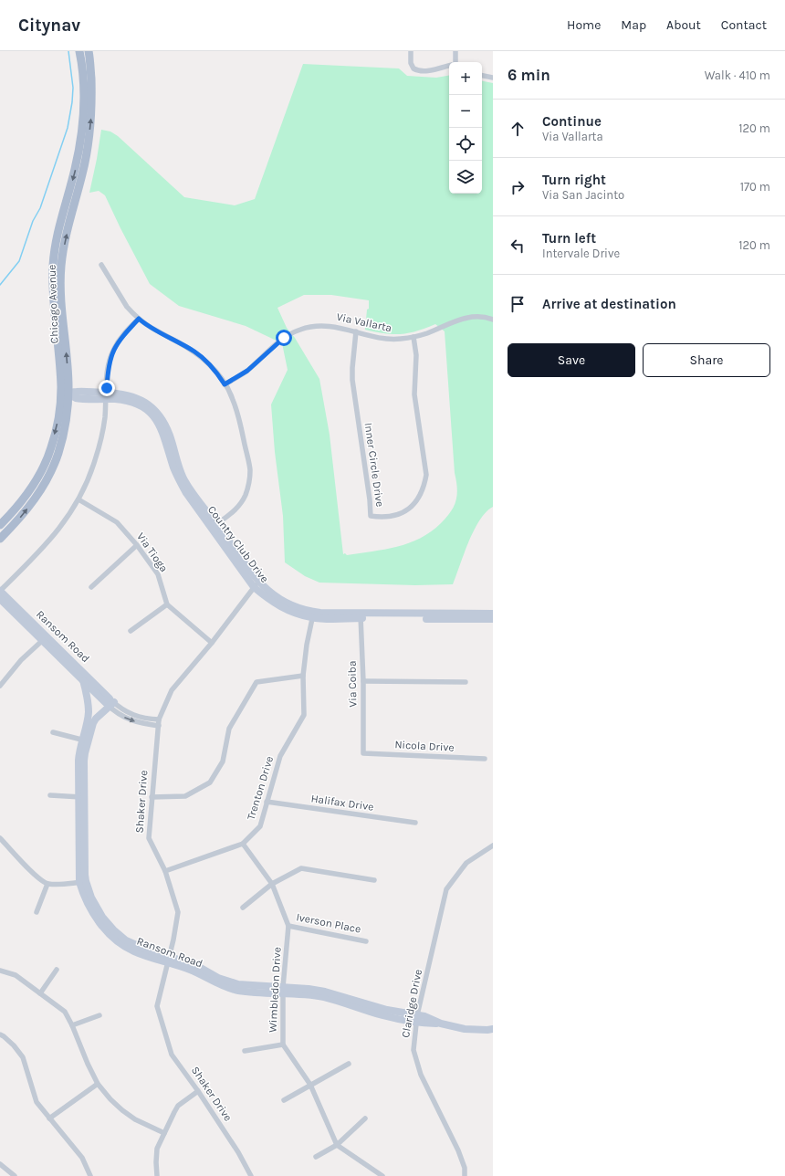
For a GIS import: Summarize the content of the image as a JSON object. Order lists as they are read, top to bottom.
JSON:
{
  "streets": {
    "main road": ["Chicago Avenue"],
    "street": [
      "Via Vallarta",
      "Inner Circle Drive",
      "Country Club Drive",
      "Via Tioga",
      "Ransom Road",
      "Via Coiba",
      "Nicola Drive",
      "Trenton Drive",
      "Shaker Drive",
      "Halifax Drive",
      "Iverson Place",
      "Wimbledon Drive",
      "Claridge Drive"
    ]
  },
  "crossings": [
    ["Chicago Avenue", "Country Club Drive"],
    ["Via Vallarta", "Inner Circle Drive"],
    ["Country Club Drive", "Via Coiba"],
    ["Country Club Drive", "Trenton Drive"],
    ["Country Club Drive", "Shaker Drive"],
    ["Ransom Road", "Shaker Drive"],
    ["Ransom Road", "Wimbledon Drive"],
    ["Ransom Road", "Claridge Drive"],
    ["Via Coiba", "Nicola Drive"],
    ["Trenton Drive", "Shaker Drive"],
    ["Trenton Drive", "Halifax Drive"],
    ["Trenton Drive", "Wimbledon Drive"],
    ["Iverson Place", "Wimbledon Drive"]
  ],
  "page": {
    "header": "Citynav",
    "nav": [
      "Home",
      "Map",
      "About",
      "Contact"
    ],
    "heading": ["6 min", "Walk · 410 m"],
    "map_buttons": ["+", "−"],
    "list": [
      ["Continue", "Via Vallarta", "120 m"],
      ["Turn right", "Via San Jacinto", "170 m"],
      ["Turn left", "Intervale Drive", "120 m"],
      "Arrive at destination"
    ],
    "buttons": ["Save", "Share"]
  }
}
